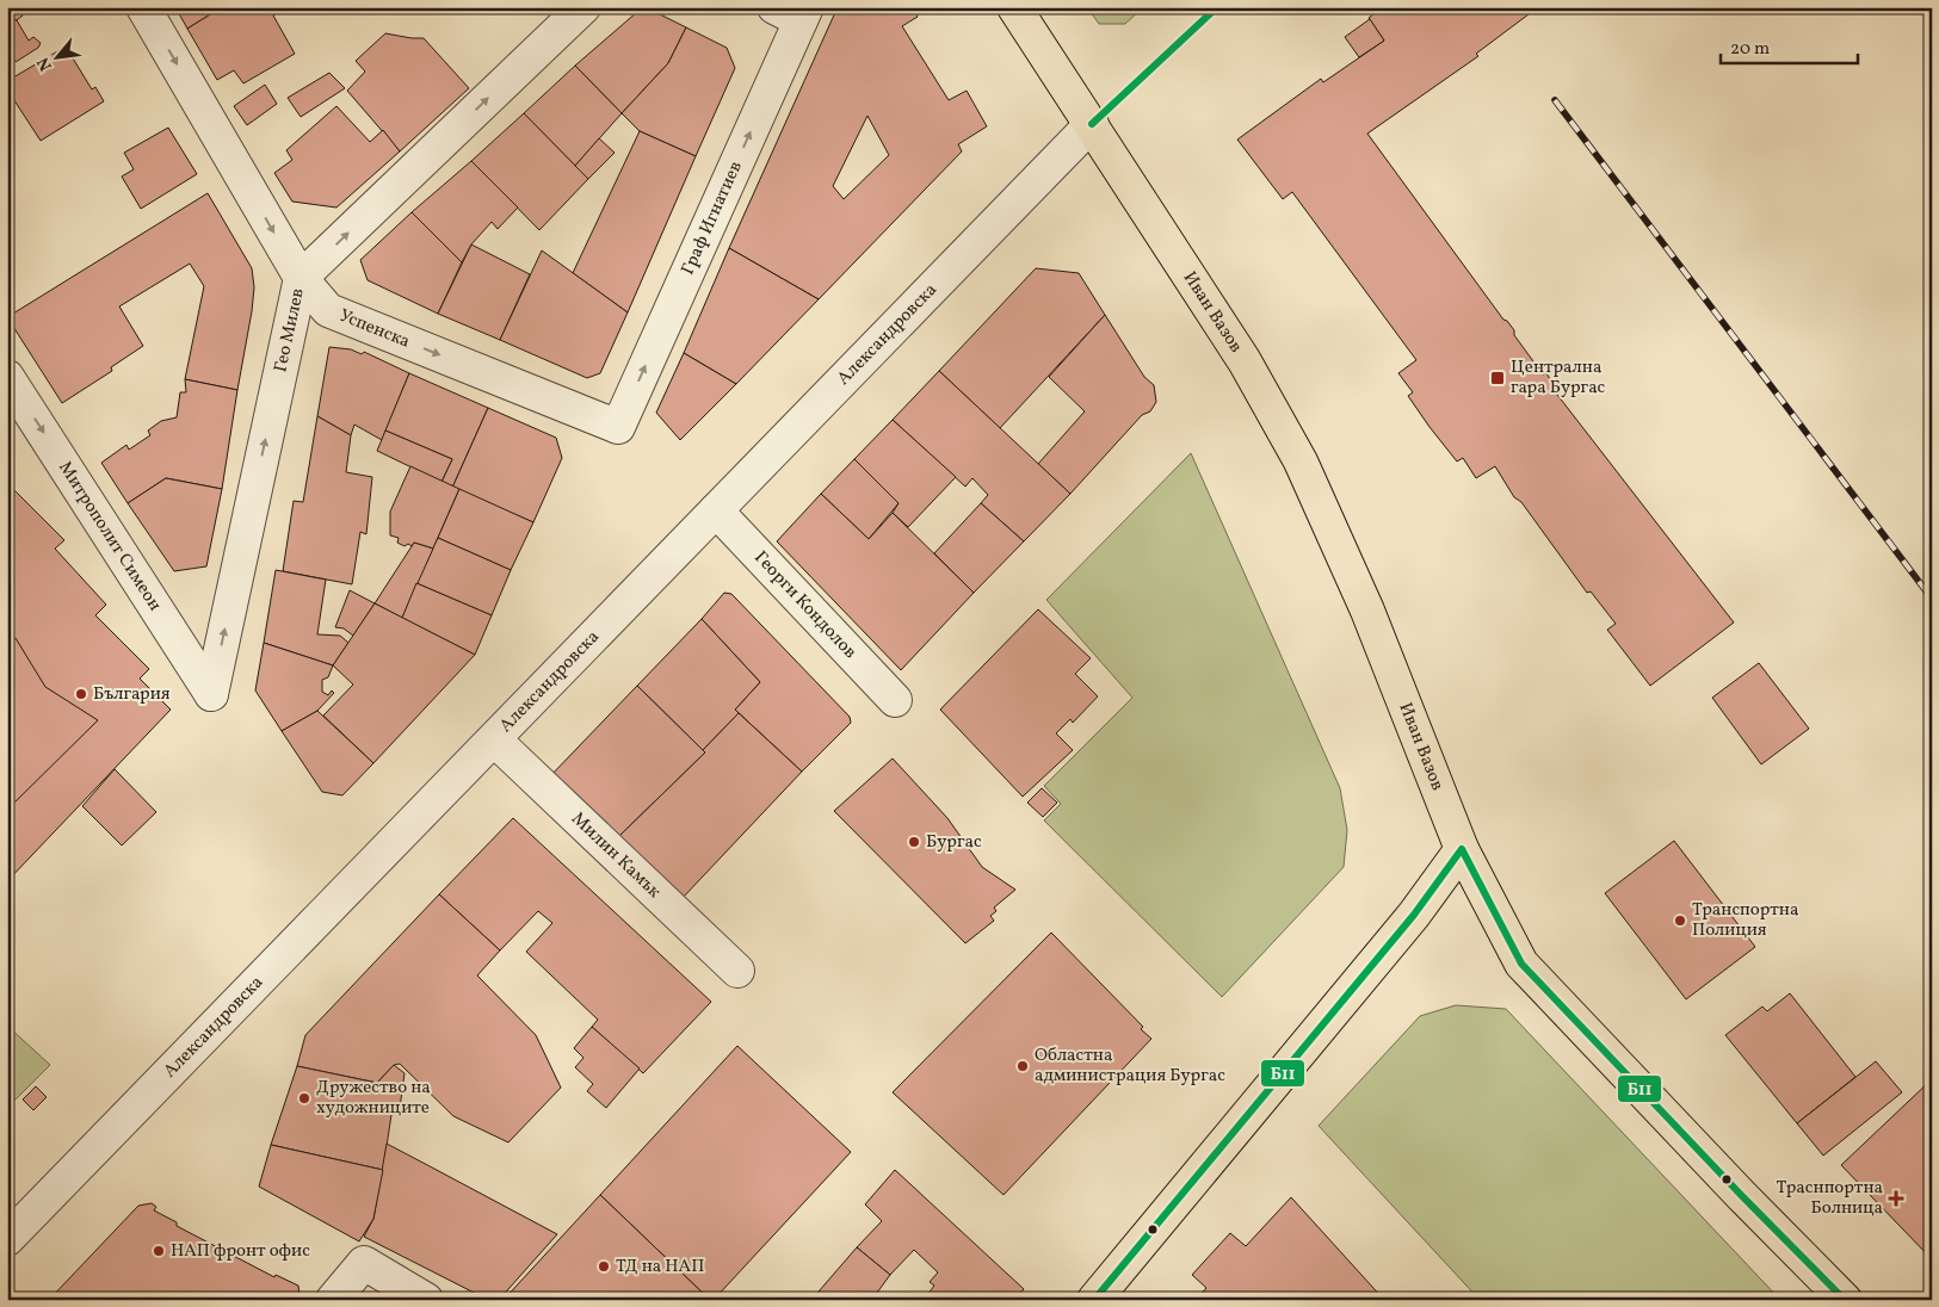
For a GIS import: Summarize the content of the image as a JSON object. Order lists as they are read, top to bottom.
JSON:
{
  "streets": {
    "main road": ["Иван Вазов"],
    "street": [
      "Граф Игнатиев",
      "Гео Милев",
      "Успенска",
      "Александровска",
      "Митрополит Симеон",
      "Георги Кондолов",
      "Милин Камък"
    ]
  },
  "crossings": [
    ["Граф Игнатиев", "Успенска"],
    ["Иван Вазов", "Александровска"],
    ["Гео Милев", "Успенска"],
    ["Гео Милев", "Митрополит Симеон"],
    ["Александровска", "Георги Кондолов"],
    ["Александровска", "Милин Камък"]
  ],
  "one_way": [
    "Граф Игнатиев",
    "Гео Милев",
    "Успенска",
    "Митрополит Симеон"
  ],
  "places": {
    "transit": ["Централна гара Бургас"],
    "other": [
      "България",
      "Бургас",
      "Транспортна Полиция",
      "Областна администрация Бургас",
      "Дружество на художниците",
      "НАП фронт офис",
      "ТД на НАП"
    ],
    "health": ["Траснпортна Болница"]
  },
  "lines": ["transit line Б11"],
  "scale_bar": "20 m",
  "north": "bottom left"
}
